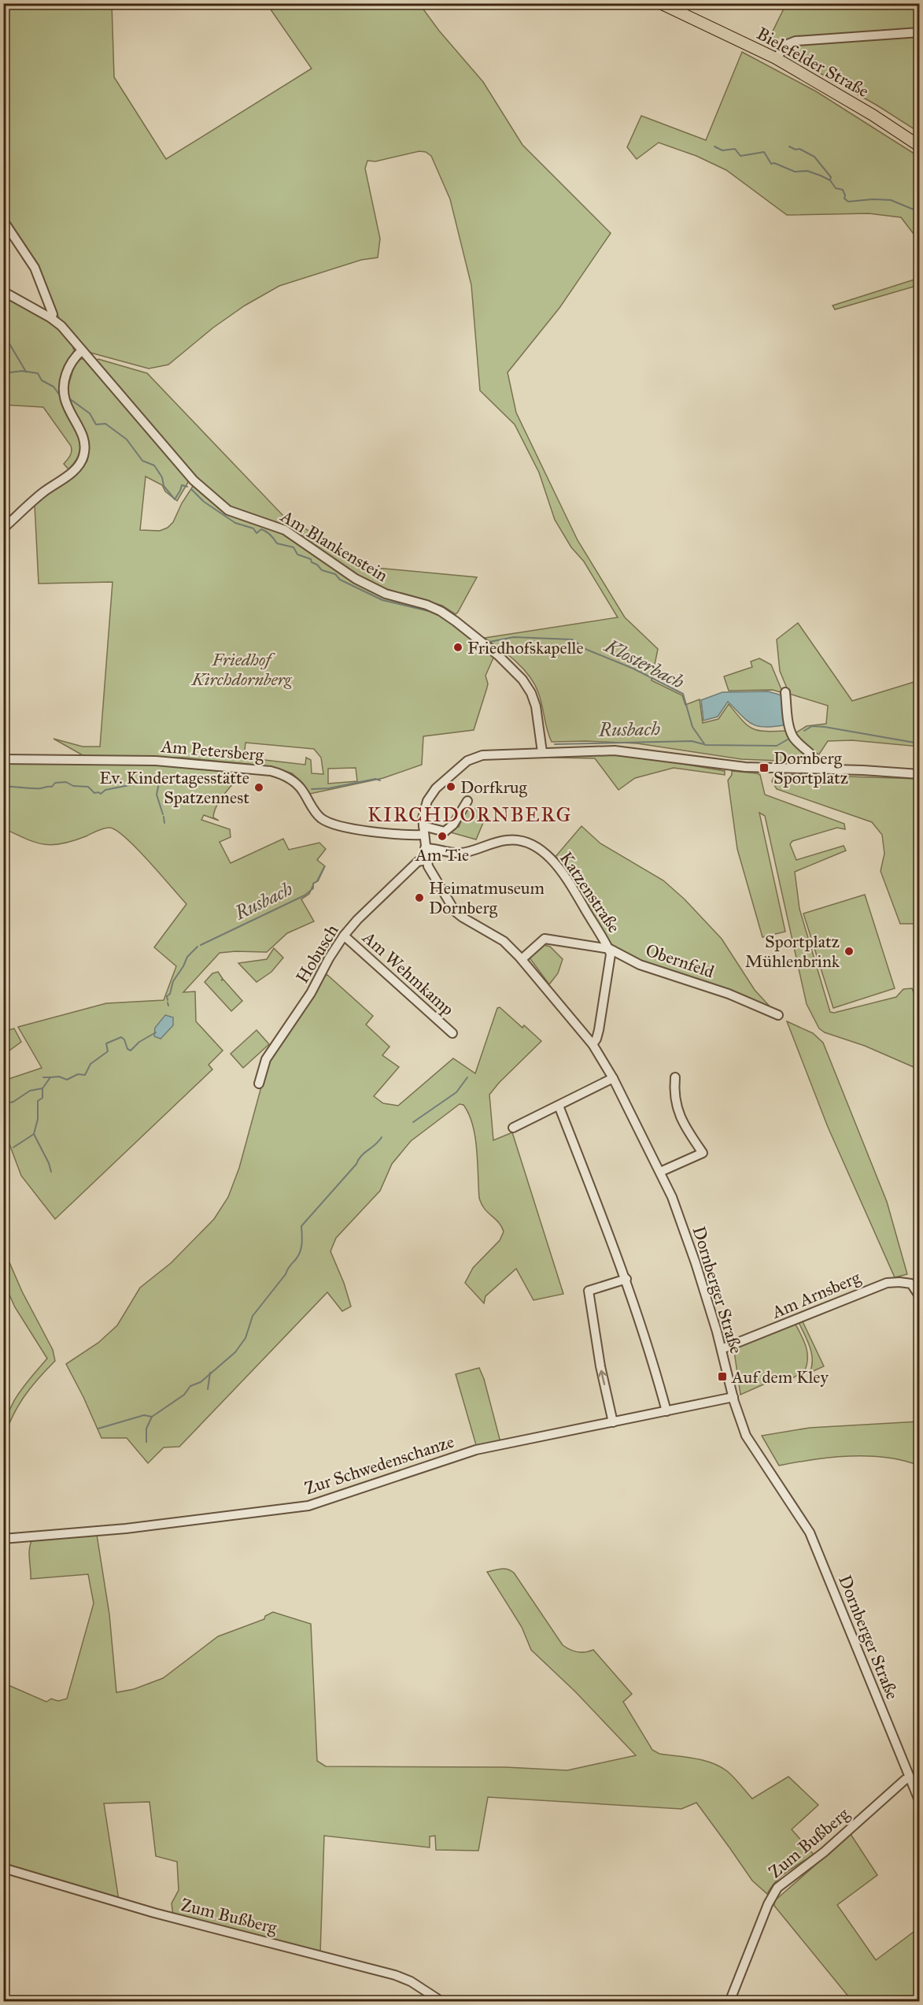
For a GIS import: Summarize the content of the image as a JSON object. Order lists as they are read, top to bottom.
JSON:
{
  "streets": {
    "main road": ["Bielefelder Straße"],
    "street": [
      "Am Blankenstein",
      "Am Petersberg",
      "Katzenstraße",
      "Hobusch",
      "Obernfeld",
      "Am Wehmkamp",
      "Dornberger Straße",
      "Am Arnsberg",
      "Zur Schwedenschanze",
      "Zum Bußberg"
    ]
  },
  "crossings": [
    ["Am Blankenstein", "Dornberger Straße"],
    ["Am Petersberg", "Dornberger Straße"],
    ["Katzenstraße", "Obernfeld"],
    ["Katzenstraße", "Dornberger Straße"],
    ["Hobusch", "Am Wehmkamp"],
    ["Hobusch", "Dornberger Straße"],
    ["Obernfeld", "Dornberger Straße"],
    ["Dornberger Straße", "Am Arnsberg"],
    ["Dornberger Straße", "Zur Schwedenschanze"],
    ["Dornberger Straße", "Zum Bußberg"]
  ],
  "districts": ["KIRCHDORNBERG"],
  "water": ["Klosterbach", "Rusbach"],
  "parks": ["Friedhof Kirchdornberg"],
  "places": {
    "other": [
      "Friedhofskapelle",
      "Dorfkrug",
      "Ev. Kindertagesstätte Spatzennest",
      "Am Tie",
      "Heimatmuseum Dornberg",
      "Sportplatz Mühlenbrink"
    ],
    "transit": ["Dornberg Sportplatz", "Auf dem Kley"]
  }
}
